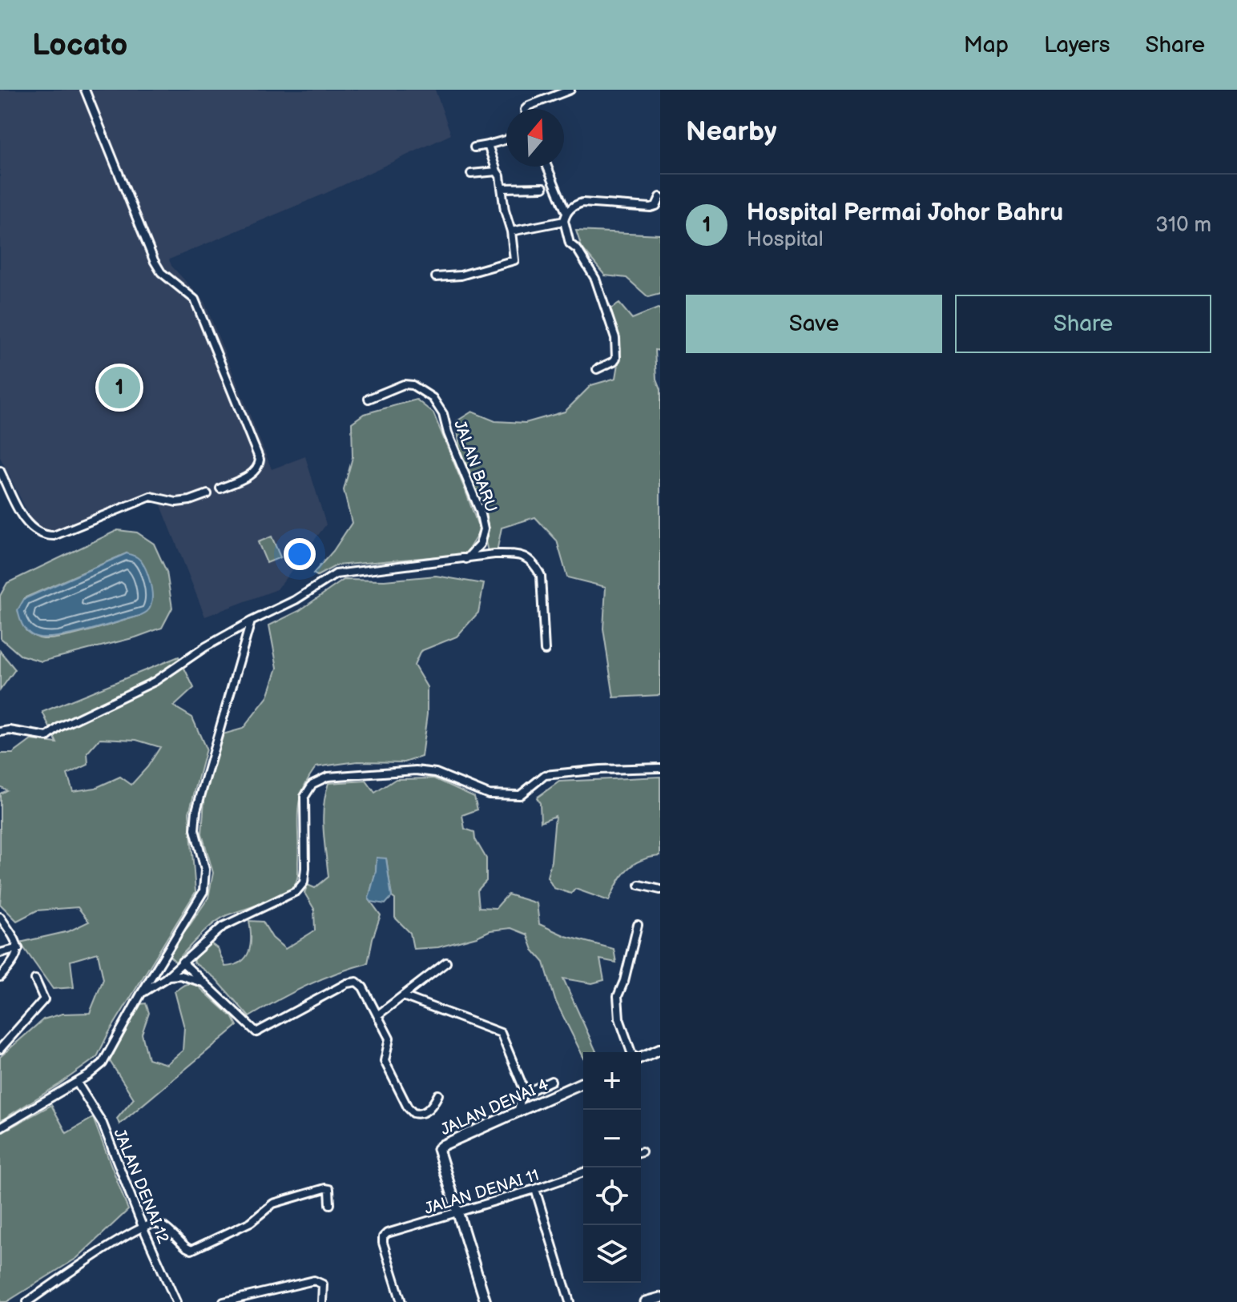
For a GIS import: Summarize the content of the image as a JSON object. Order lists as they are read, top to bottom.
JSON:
{
  "streets": {
    "street": [
      "JALAN BARU",
      "JALAN DENAI 4",
      "JALAN DENAI 12",
      "JALAN DENAI 11"
    ]
  },
  "crossings": [
    ["JALAN DENAI 4", "JALAN DENAI 11"]
  ],
  "north": "top",
  "page": {
    "header": "Locato",
    "nav": ["Map", "Layers", "Share"],
    "heading": "Nearby",
    "list": [
      {
        "mark": "1",
        "name": "Hospital Permai Johor Bahru",
        "note": "Hospital",
        "value": "310 m"
      }
    ],
    "buttons": ["Save", "Share"],
    "pins": "1",
    "map_buttons": ["+", "−"]
  }
}
